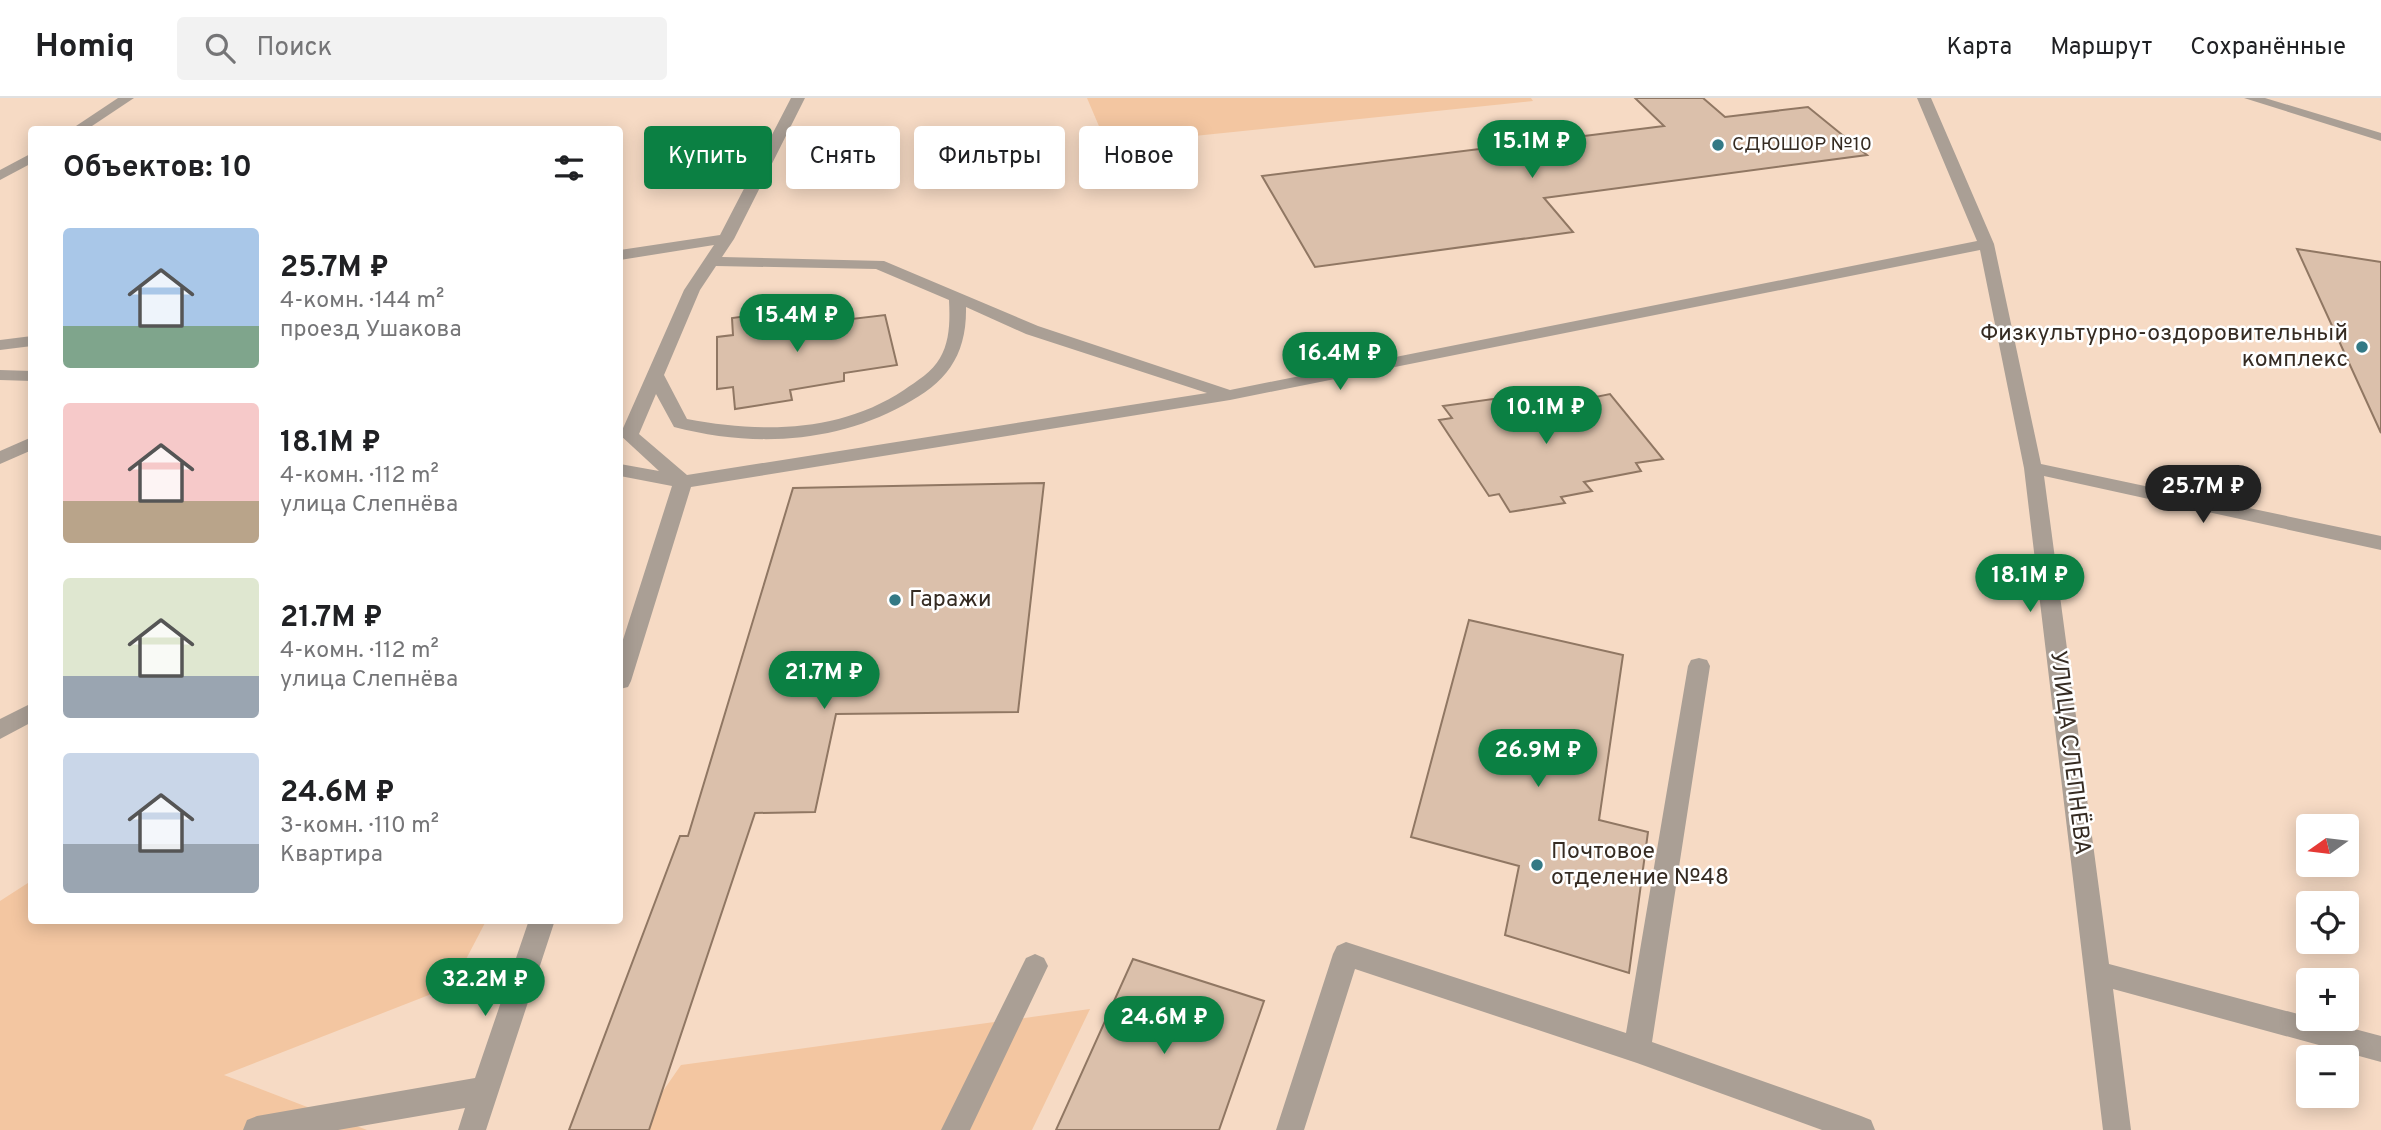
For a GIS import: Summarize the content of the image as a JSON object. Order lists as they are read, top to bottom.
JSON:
{
  "streets": {
    "street": ["УЛИЦА СЛЕПНЁВА"]
  },
  "places": [
    "СДЮШОР №10",
    "Физкультурно-оздоровительный комплекс",
    "Гаражи",
    "Почтовое отделение №48"
  ],
  "north": "left",
  "page": {
    "header": "Homiq",
    "search": "Поиск",
    "nav": ["Карта", "Маршрут", "Сохранённые"],
    "price": [
      "15.1M ₽",
      "15.4M ₽",
      "16.4M ₽",
      "10.1M ₽",
      "25.7M ₽",
      "18.1M ₽",
      "21.7M ₽",
      "26.9M ₽",
      "32.2M ₽",
      "24.6M ₽"
    ],
    "chip": [
      "Купить",
      "Снять",
      "Фильтры",
      "Новое"
    ],
    "heading": "Объектов: 10",
    "list": [
      {
        "name": "25.7M ₽",
        "note": "4-комн. · 144 m² · проезд Ушакова"
      },
      {
        "name": "18.1M ₽",
        "note": "4-комн. · 112 m² · улица Слепнёва"
      },
      {
        "name": "21.7M ₽",
        "note": "4-комн. · 112 m² · улица Слепнёва"
      },
      {
        "name": "24.6M ₽",
        "note": "3-комн. · 110 m² · Квартира"
      }
    ],
    "map_buttons": ["+", "−"]
  }
}
